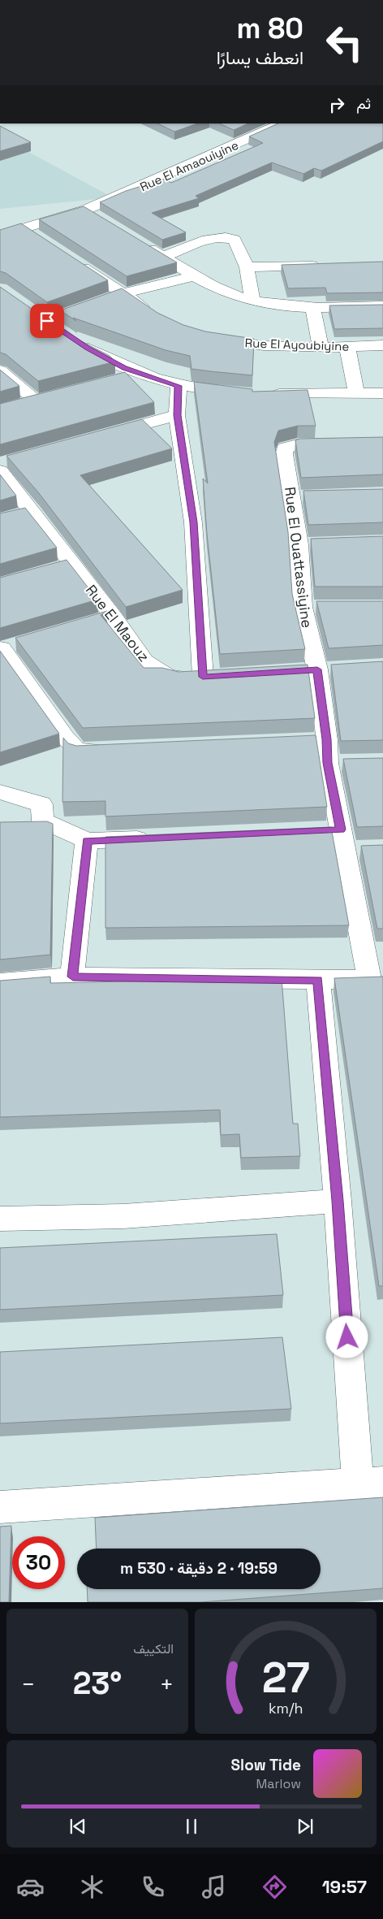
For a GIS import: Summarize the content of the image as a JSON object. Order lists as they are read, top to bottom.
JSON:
{
  "streets": {
    "street": [
      "Rue El Amaouiyine",
      "Rue El Ayoubiyine",
      "Rue El Ouattassiyine",
      "Rue El Maouz"
    ]
  },
  "page": {
    "turn": ["80 m", "انعطف يسارًا"],
    "then": "ثم",
    "limit": "30",
    "trip": "19:59 · 2 دقيقة · 530 m",
    "tile": "التكييف",
    "heat": ["−", "23°", "+"],
    "song": ["Slow Tide", "Marlow"],
    "tabs": "19:57",
    "gauge": ["27", "km/h"]
  }
}
